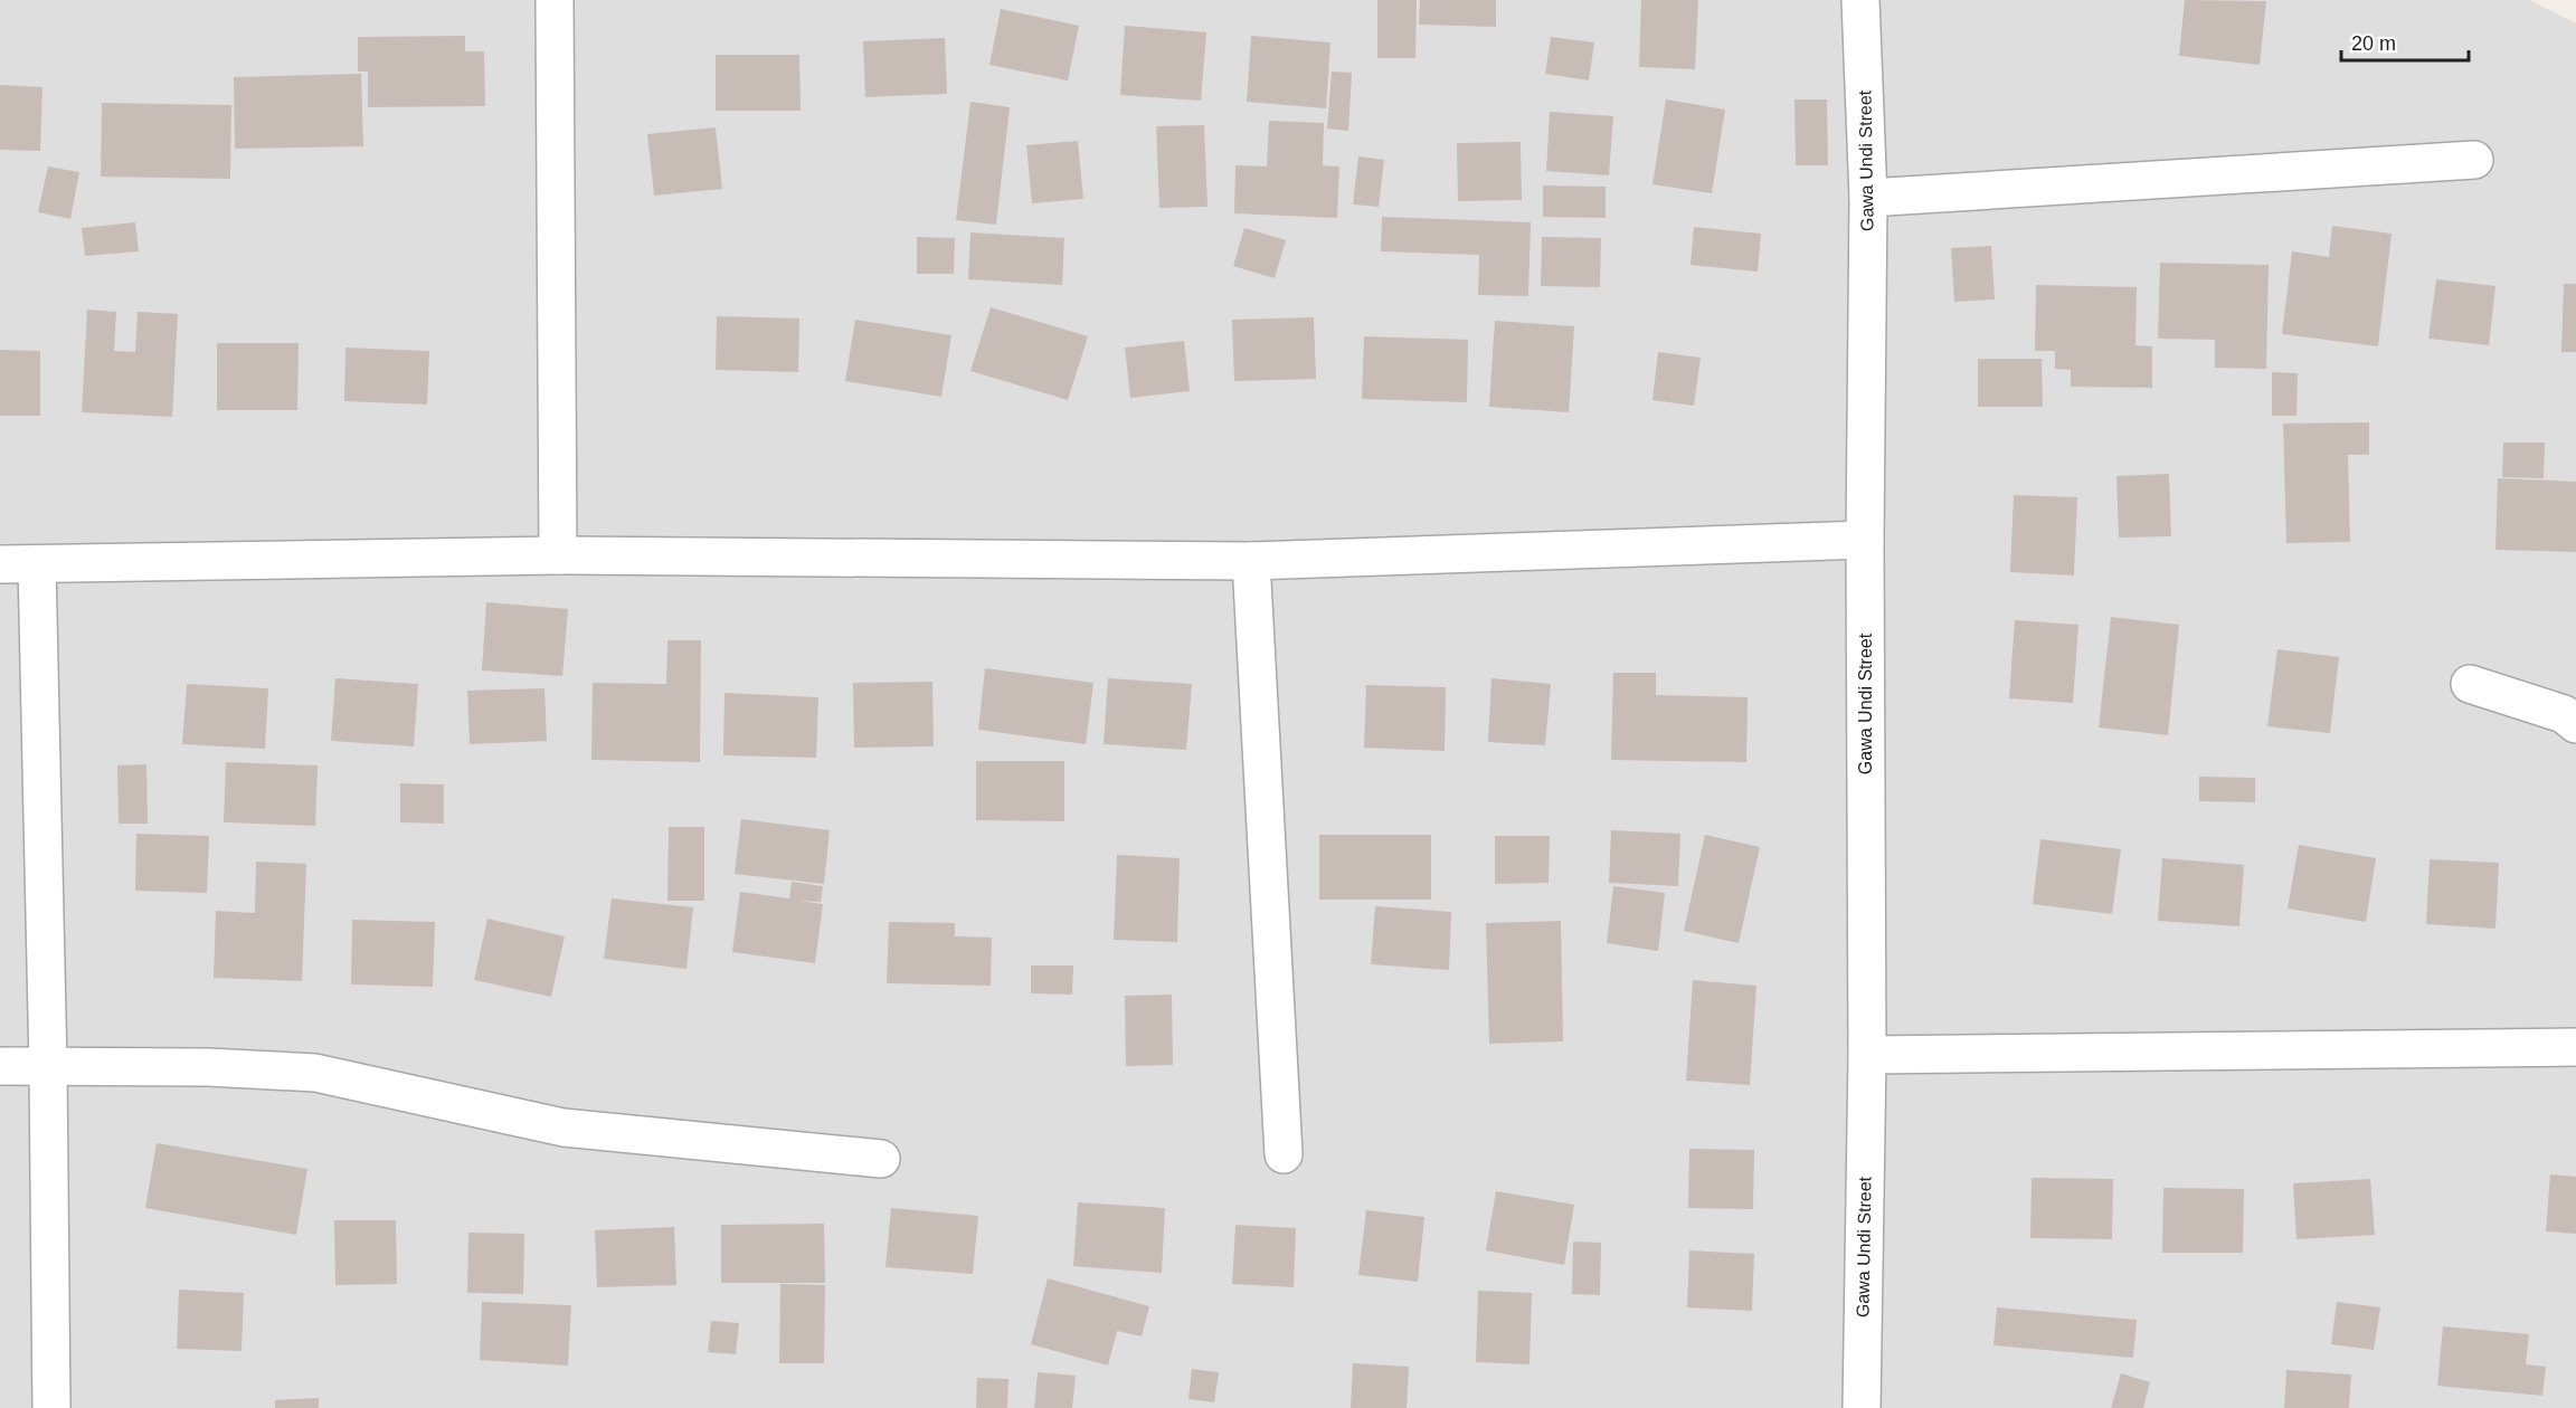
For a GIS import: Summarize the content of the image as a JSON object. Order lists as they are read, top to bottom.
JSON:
{
  "streets": {
    "street": ["Gawa Undi Street"]
  },
  "scale_bar": "20 m"
}
